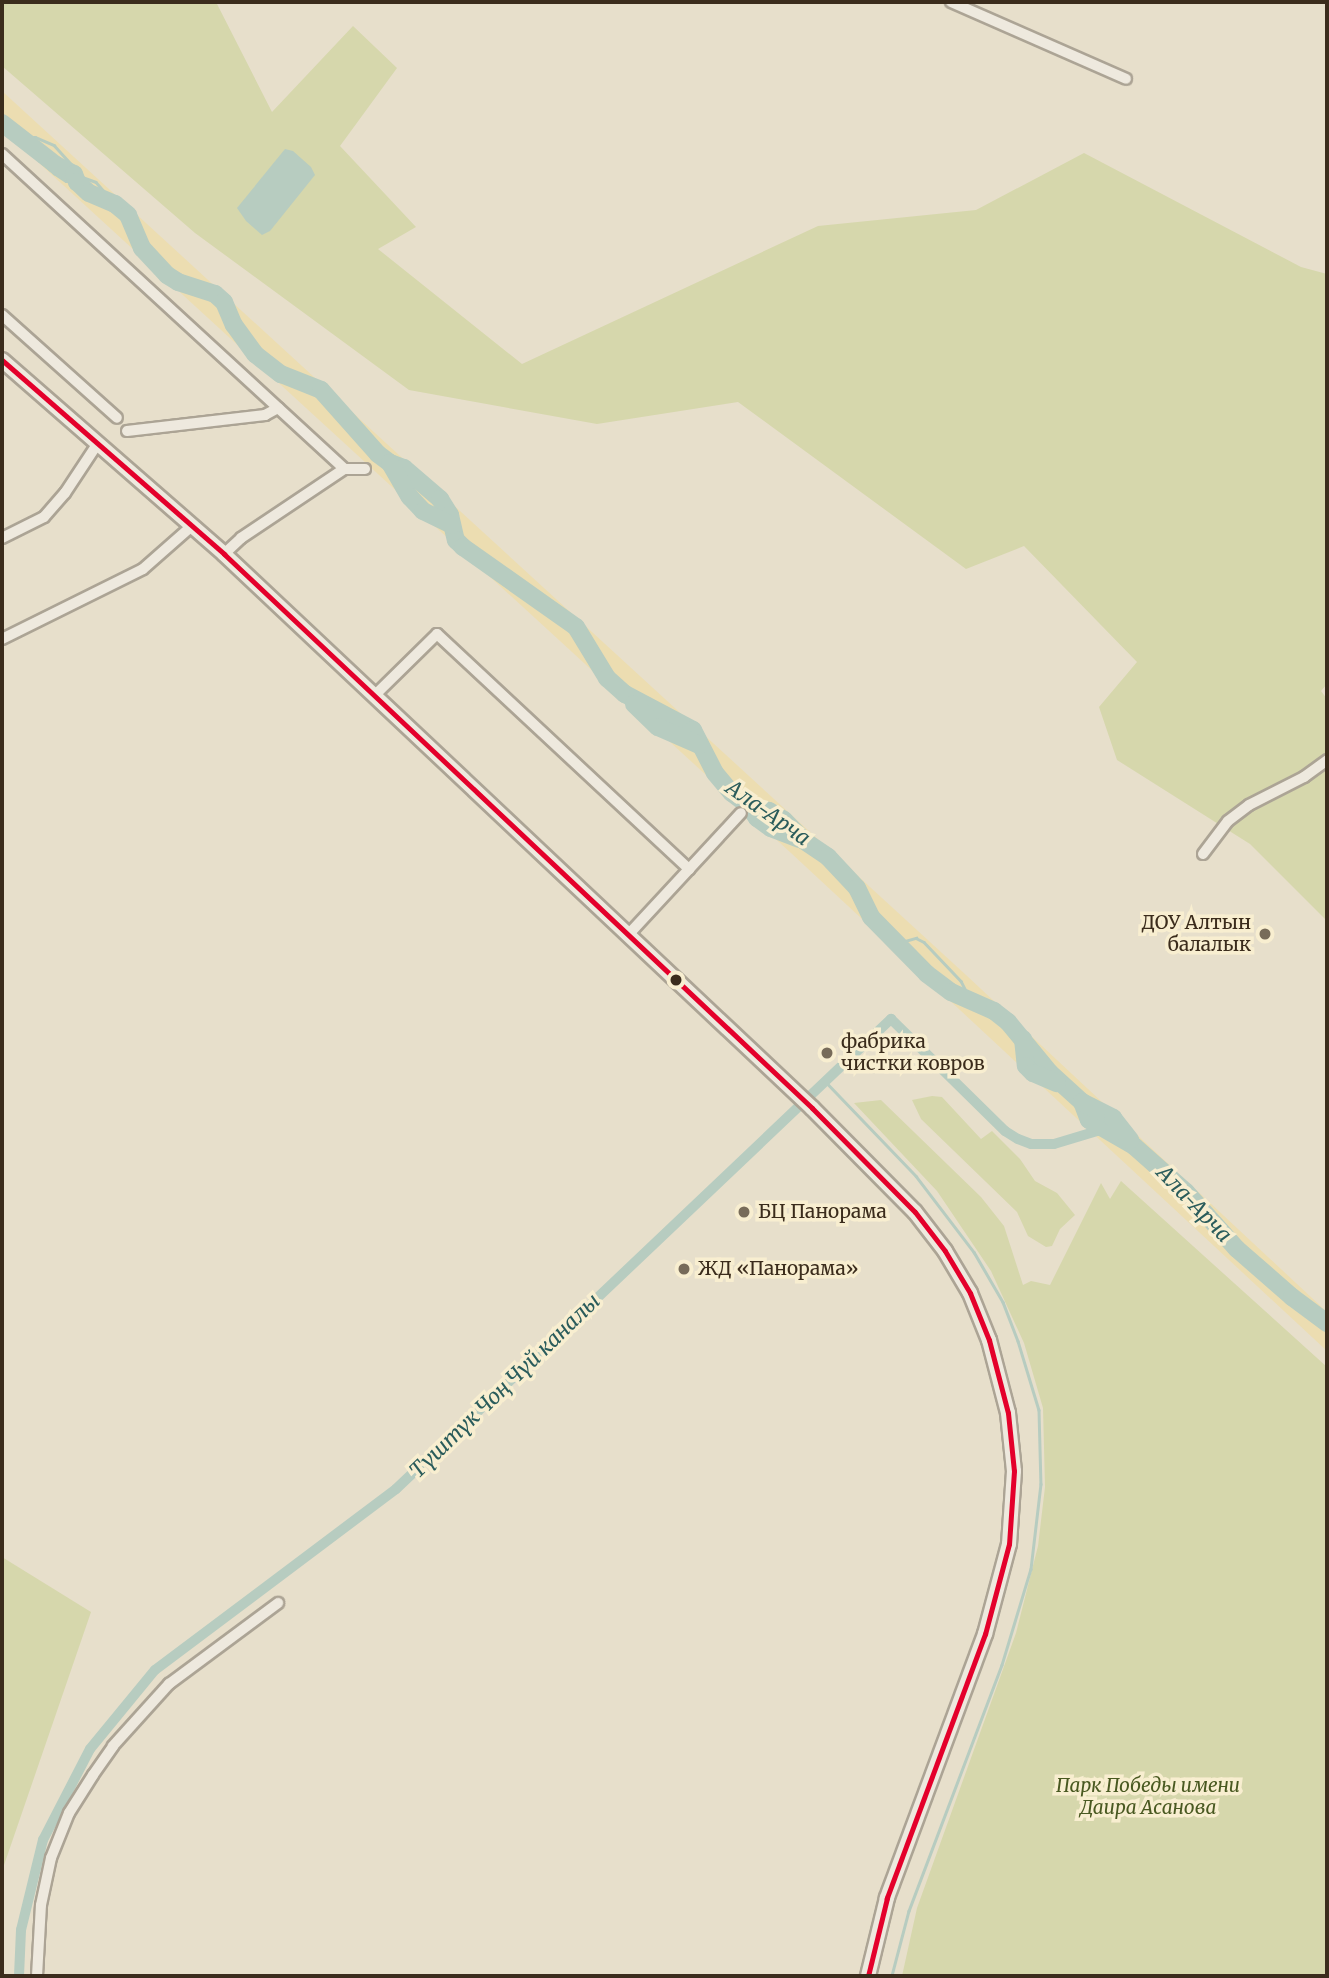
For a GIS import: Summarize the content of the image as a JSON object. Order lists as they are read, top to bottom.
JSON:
{
  "water": ["Ала-Арча", "Түштүк Чоң Чүй каналы"],
  "parks": ["Парк Победы имени Даира Асанова"],
  "places": [
    "ДОУ Алтын балалык",
    "фабрика чистки ковров",
    "БЦ Панорама",
    "ЖД «Панорама»"
  ]
}
